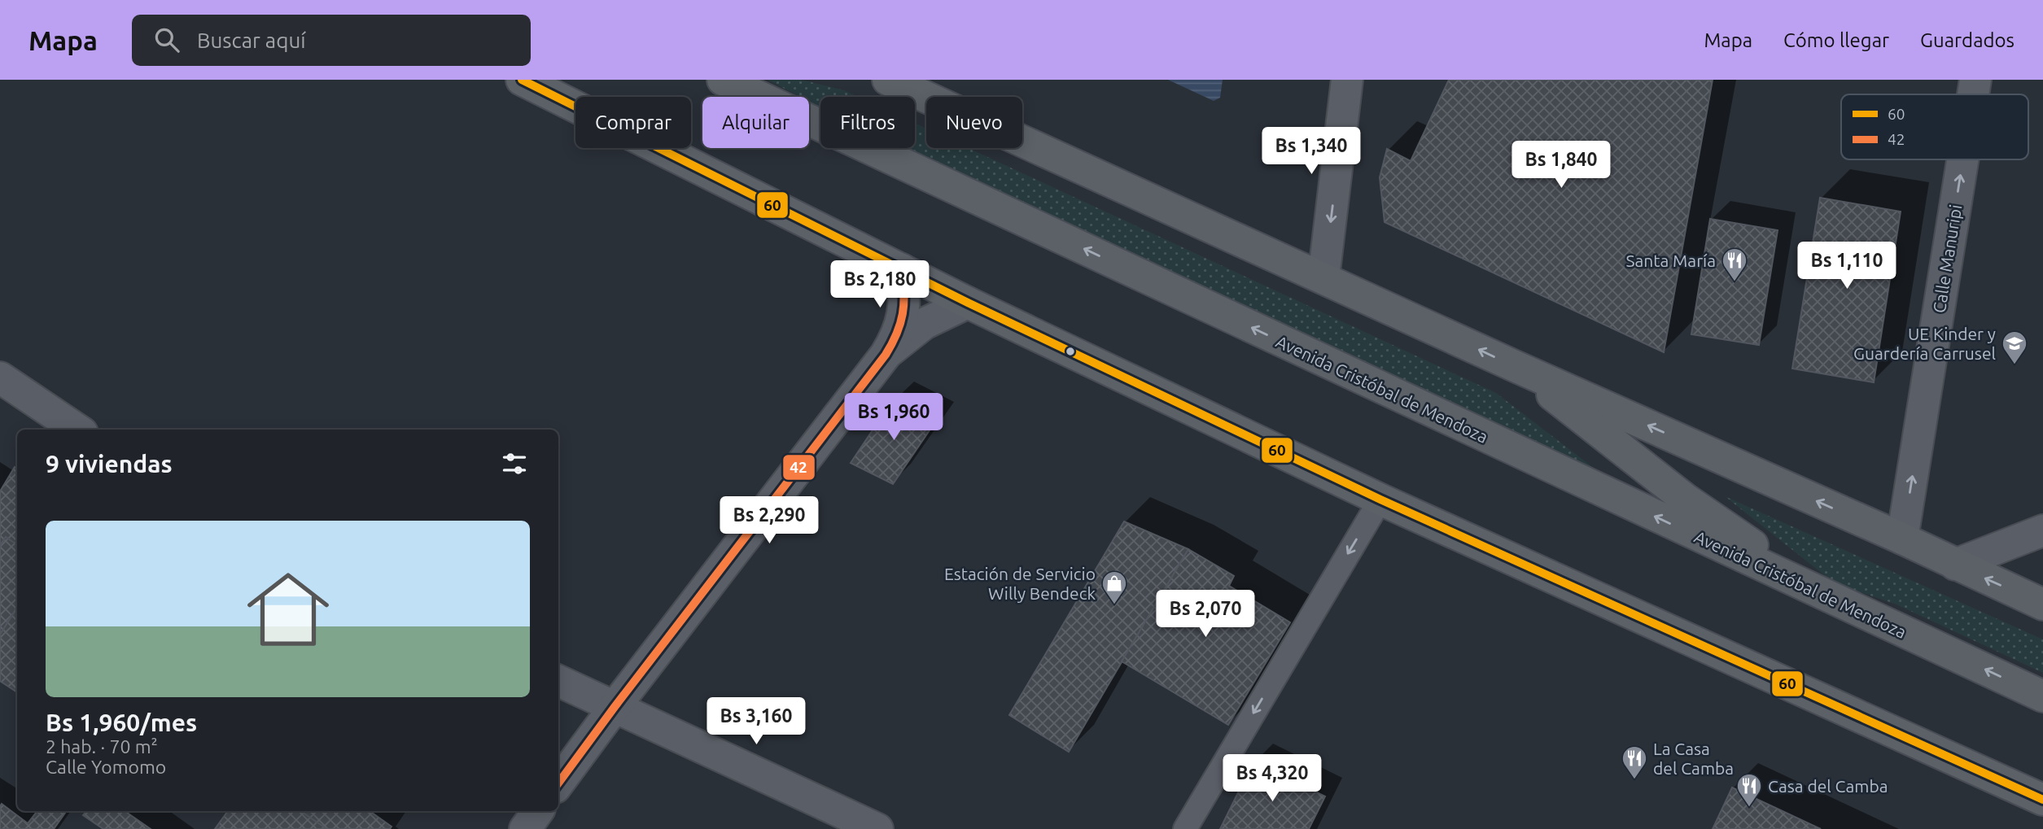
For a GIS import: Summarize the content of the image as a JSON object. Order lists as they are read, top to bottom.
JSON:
{
  "streets": {
    "main road": ["Avenida Cristóbal de Mendoza"],
    "street": ["Calle Manuripi"]
  },
  "one_way": ["Calle Manuripi"],
  "places": {
    "restaurant": ["Santa María", "La Casa del Camba", "Casa del Camba"],
    "school or university": ["UE Kinder y Guardería Carrusel"],
    "shop": ["Estación de Servicio Willy Bendeck"]
  },
  "lines": ["transit line 60", "transit line 42"],
  "legend": ["60", "42"],
  "page": {
    "header": "Mapa",
    "search": "Buscar aquí",
    "nav": ["Mapa", "Cómo llegar", "Guardados"],
    "chip": [
      "Comprar",
      "Alquilar",
      "Filtros",
      "Nuevo"
    ],
    "price": [
      "Bs 1,340",
      "Bs 1,840",
      "Bs 1,110",
      "Bs 2,180",
      "Bs 1,960",
      "Bs 2,290",
      "Bs 2,070",
      "Bs 3,160",
      "Bs 4,320"
    ],
    "heading": "9 viviendas",
    "list": [
      {
        "name": "Bs 1,960/mes",
        "note": "2 hab. · 70 m² · Calle Yomomo"
      }
    ]
  }
}
